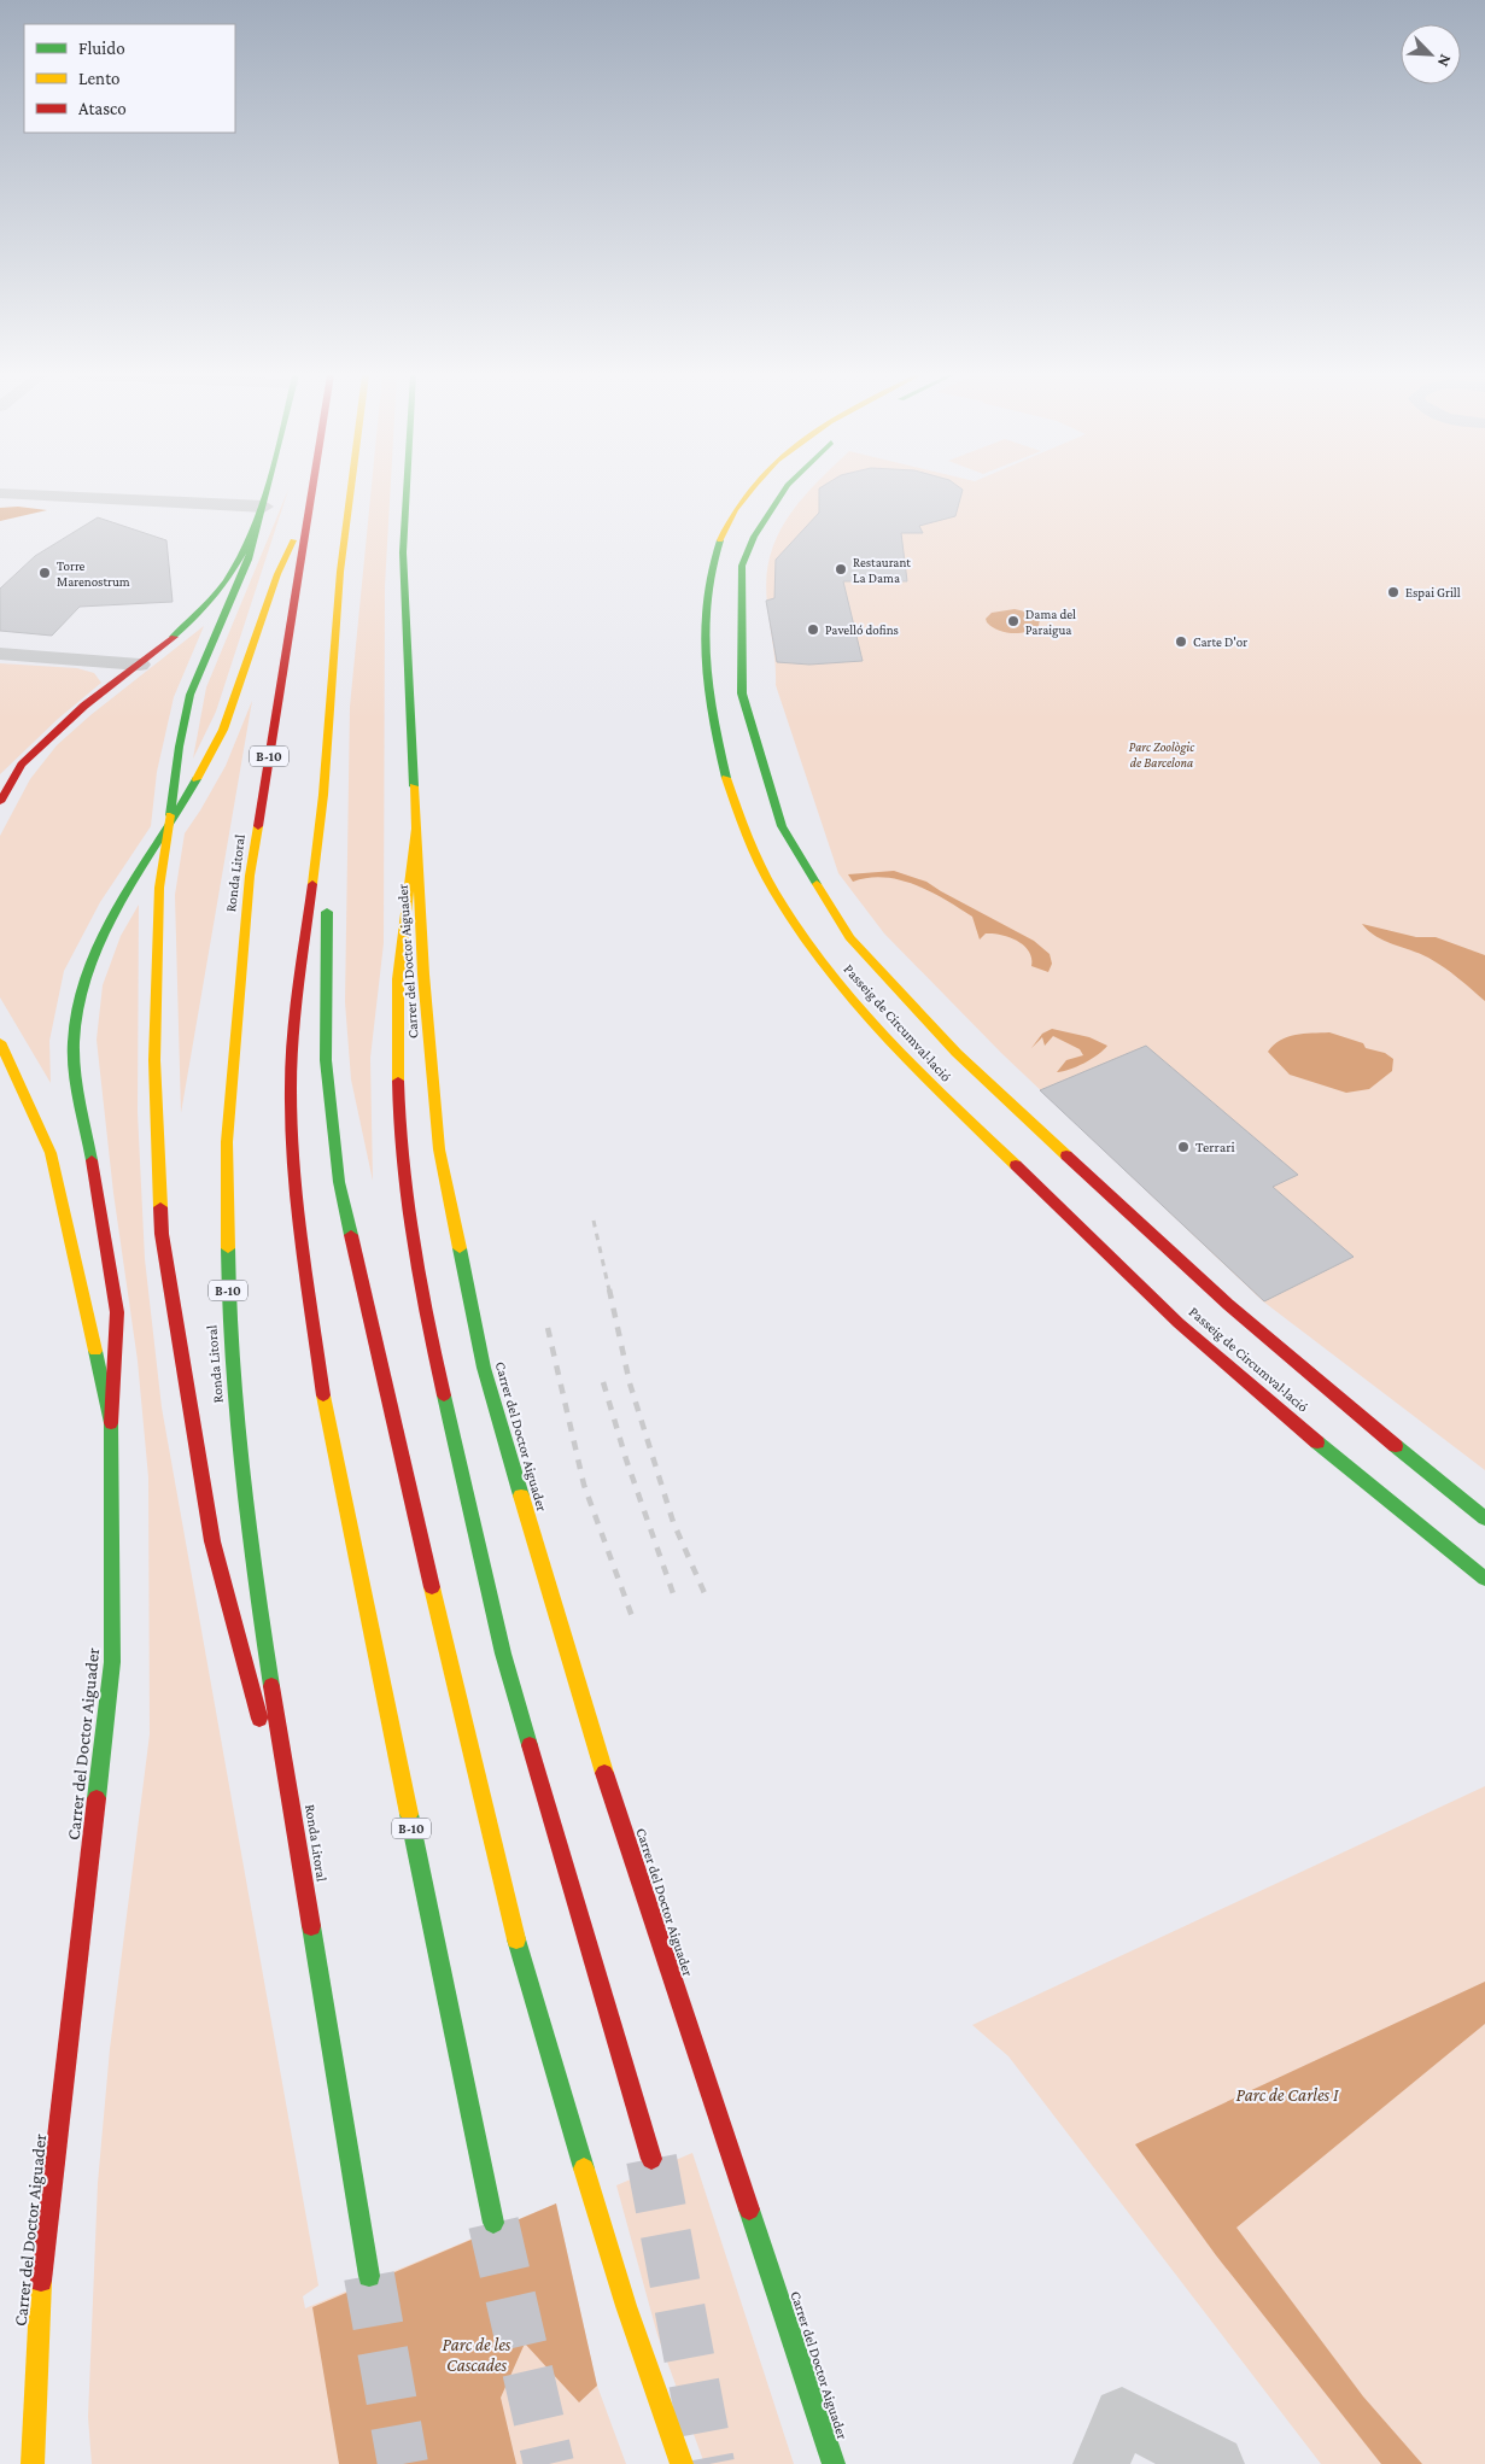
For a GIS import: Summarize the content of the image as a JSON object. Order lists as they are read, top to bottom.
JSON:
{
  "streets": {
    "main road": [
      "B-10",
      "Ronda Litoral",
      "Carrer del Doctor Aiguader",
      "Passeig de Circumval·lació"
    ]
  },
  "parks": ["Parc Zoològic de Barcelona", "Parc de Carles I", "Parc de les Cascades"],
  "places": [
    "Restaurant La Dama",
    "Torre Marenostrum",
    "Espai Grill",
    "Dama del Paraigua",
    "Pavelló dofins",
    "Carte D'or",
    "Terrari"
  ],
  "legend": ["Fluido", "Lento", "Atasco"],
  "north": "bottom right"
}
